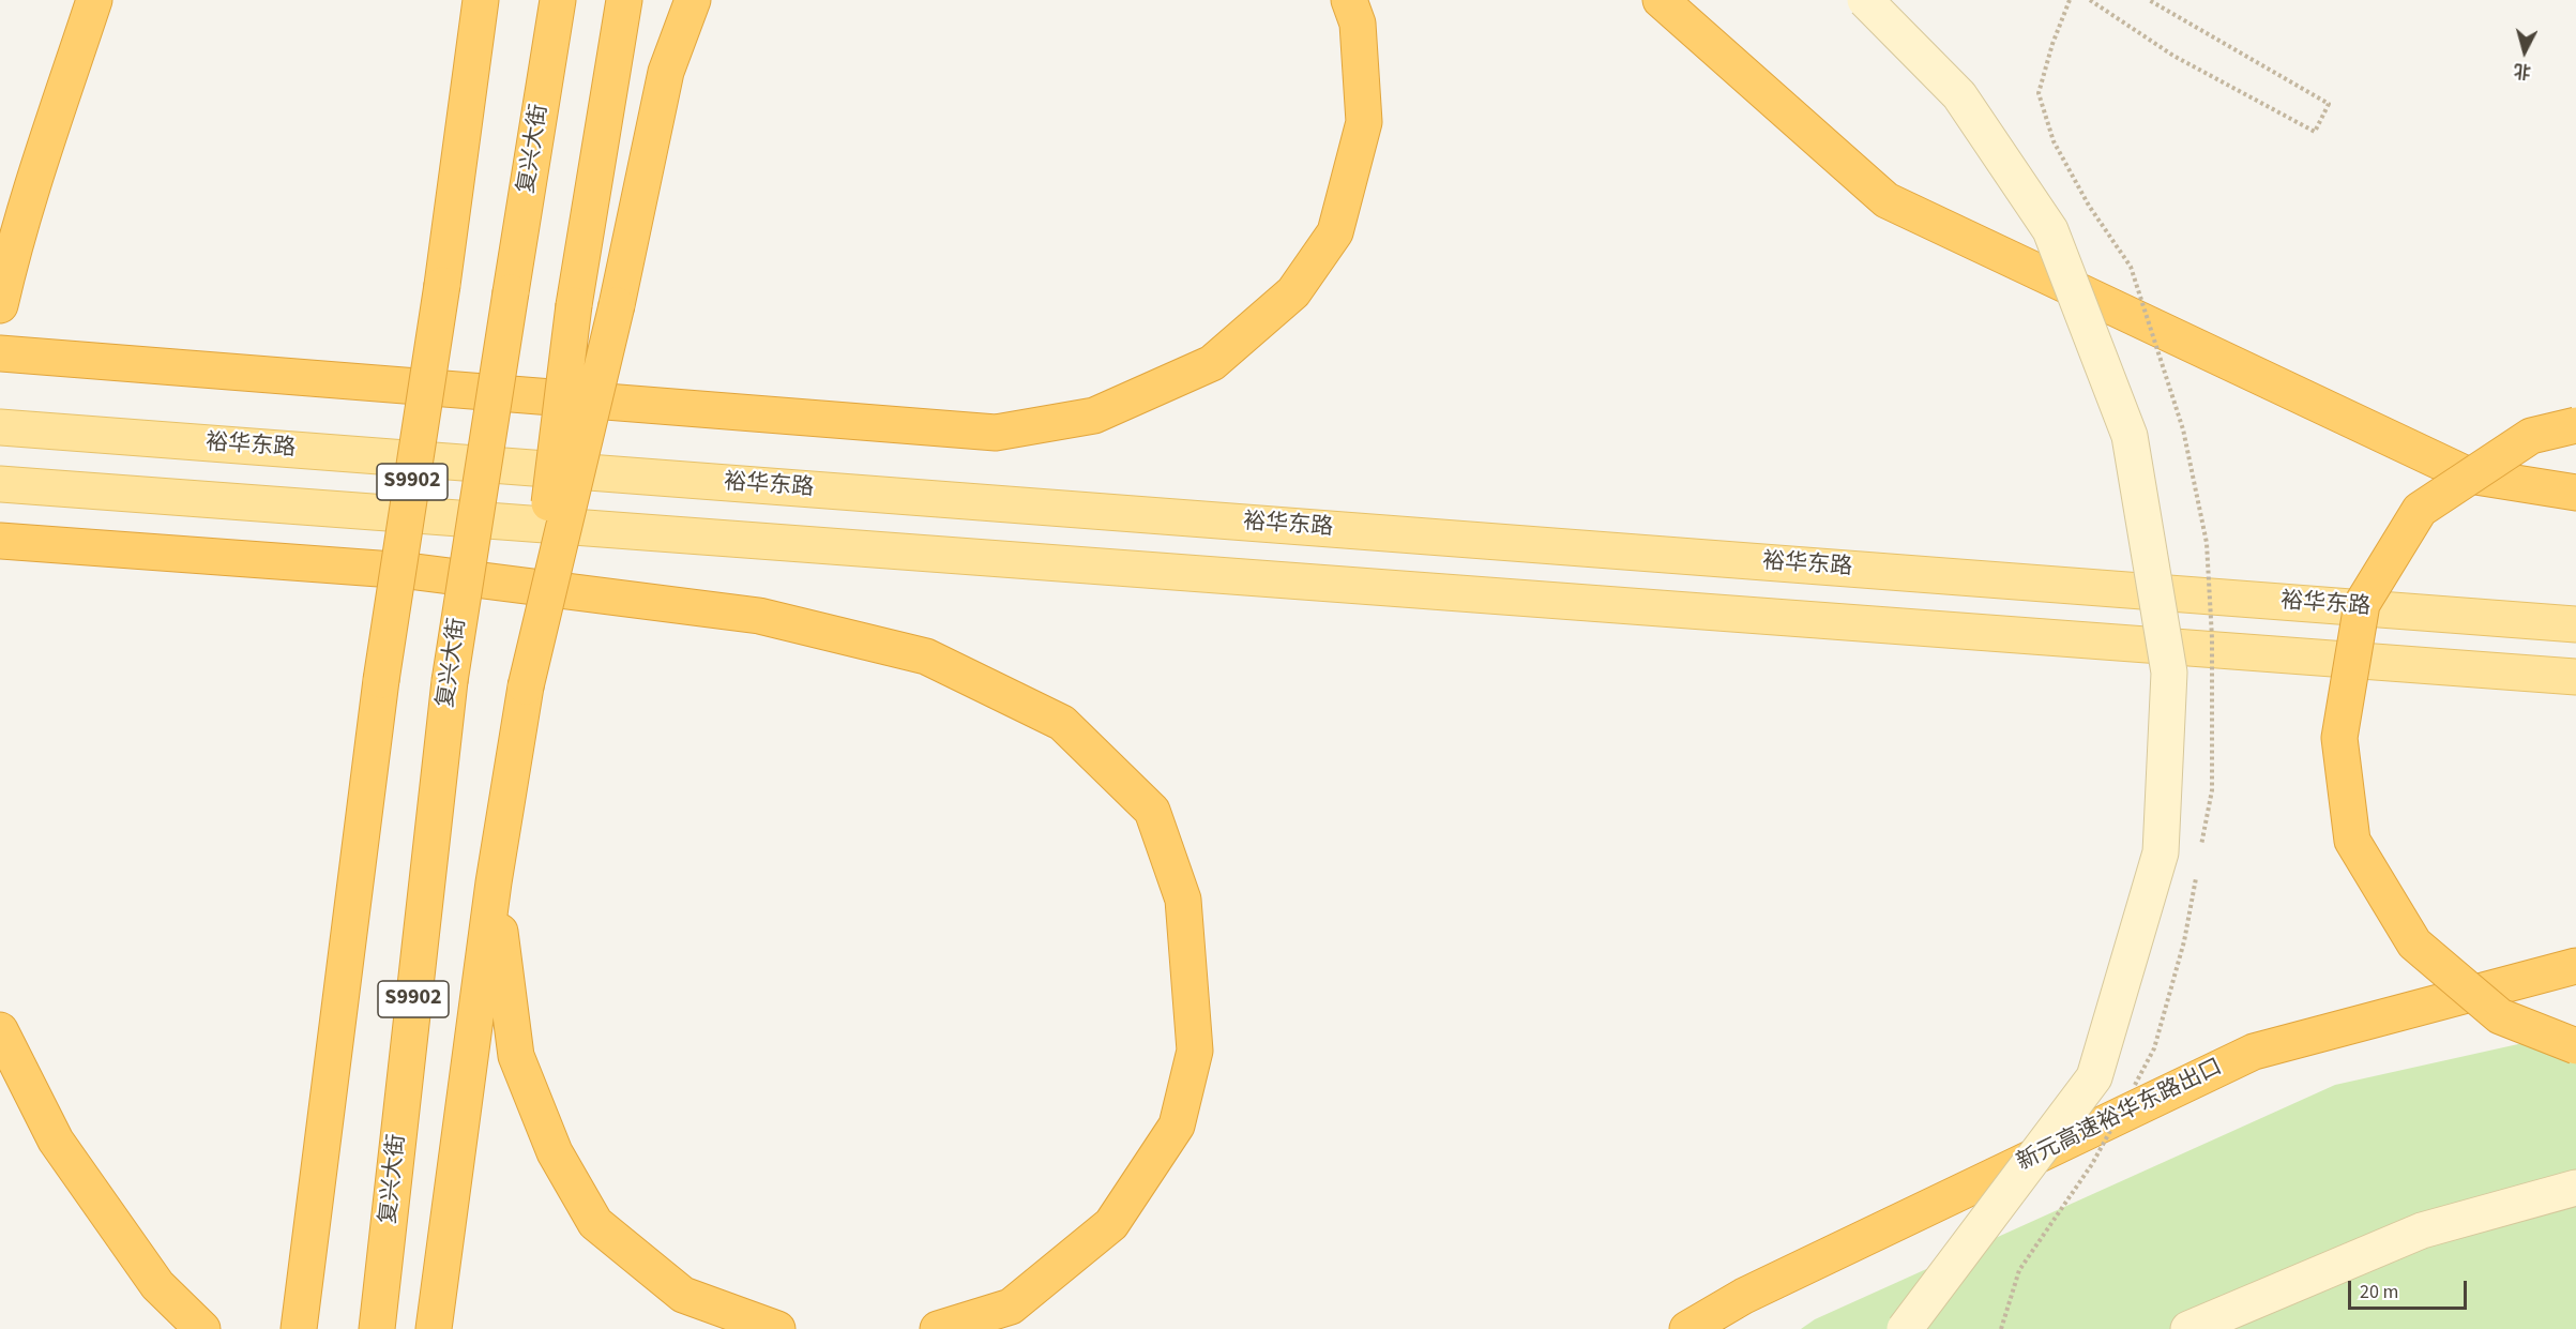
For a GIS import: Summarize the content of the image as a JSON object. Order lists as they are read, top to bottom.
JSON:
{
  "streets": {
    "highway": ["复兴大街", "S9902", "新元高速裕华东路出口"],
    "main road": ["裕华东路"]
  },
  "scale_bar": "20 m",
  "north": "bottom"
}
